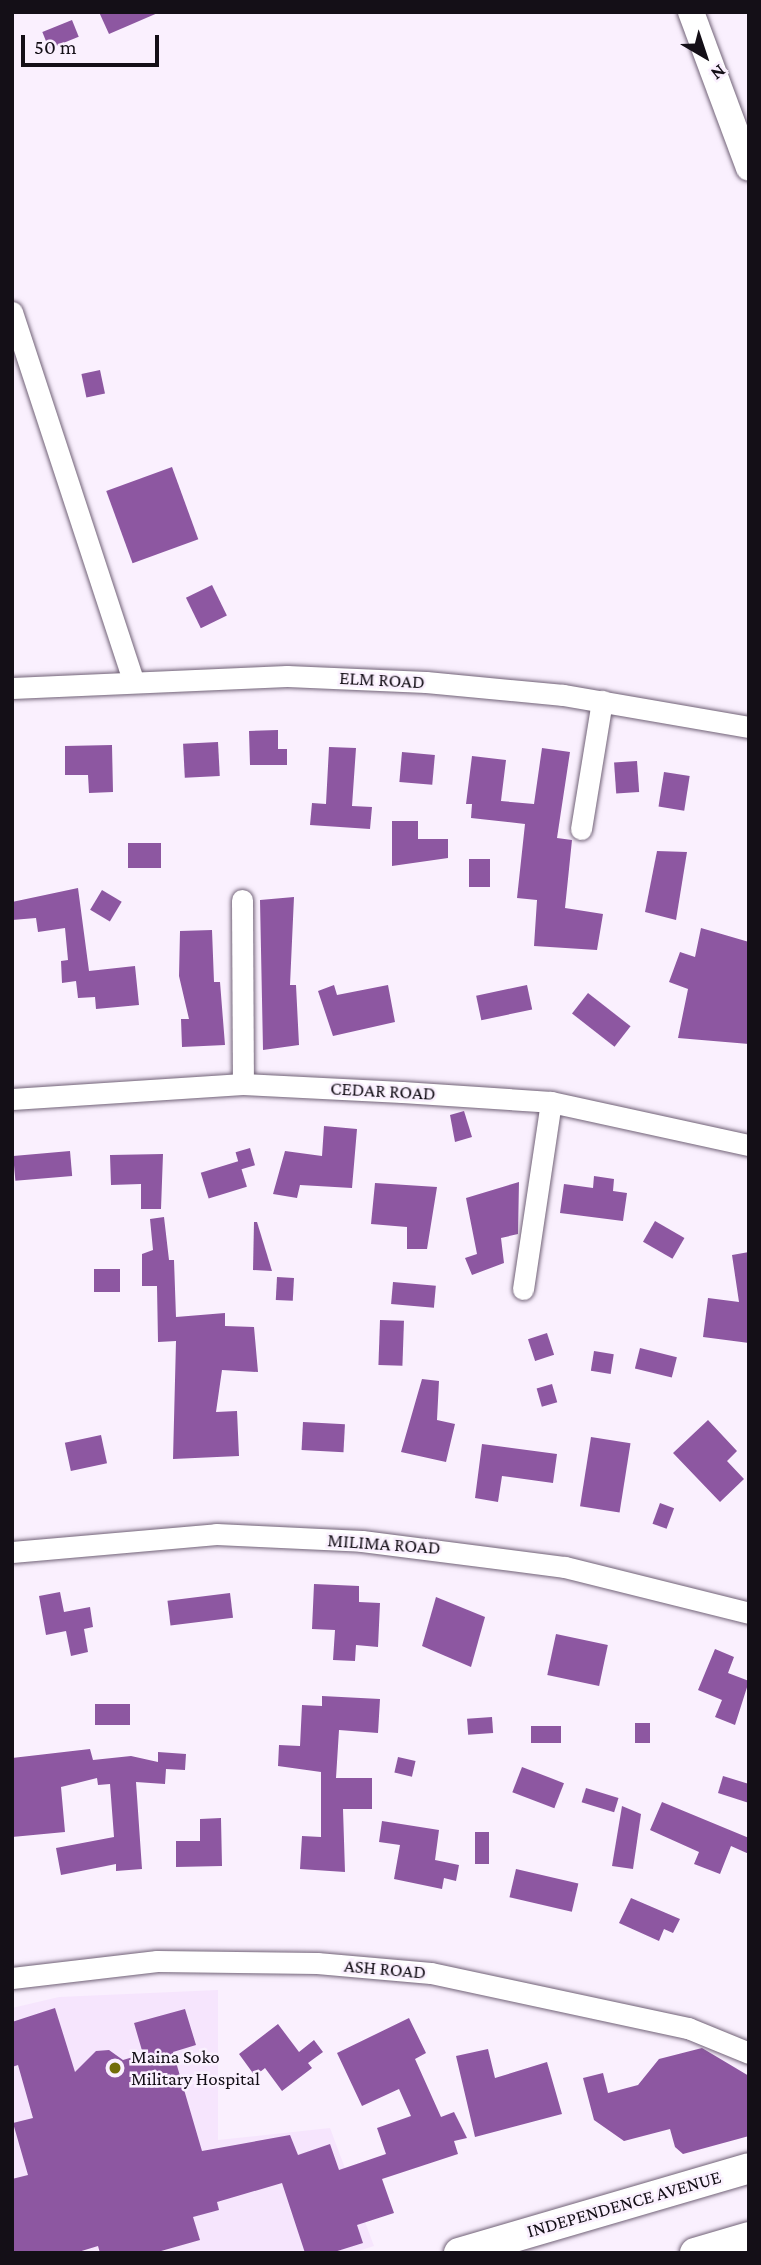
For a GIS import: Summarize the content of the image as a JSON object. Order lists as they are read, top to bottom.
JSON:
{
  "streets": {
    "main road": ["INDEPENDENCE AVENUE"],
    "street": [
      "ELM ROAD",
      "CEDAR ROAD",
      "MILIMA ROAD",
      "ASH ROAD"
    ]
  },
  "places": ["Maina Soko Military Hospital"],
  "scale_bar": "50 m",
  "north": "bottom right"
}
